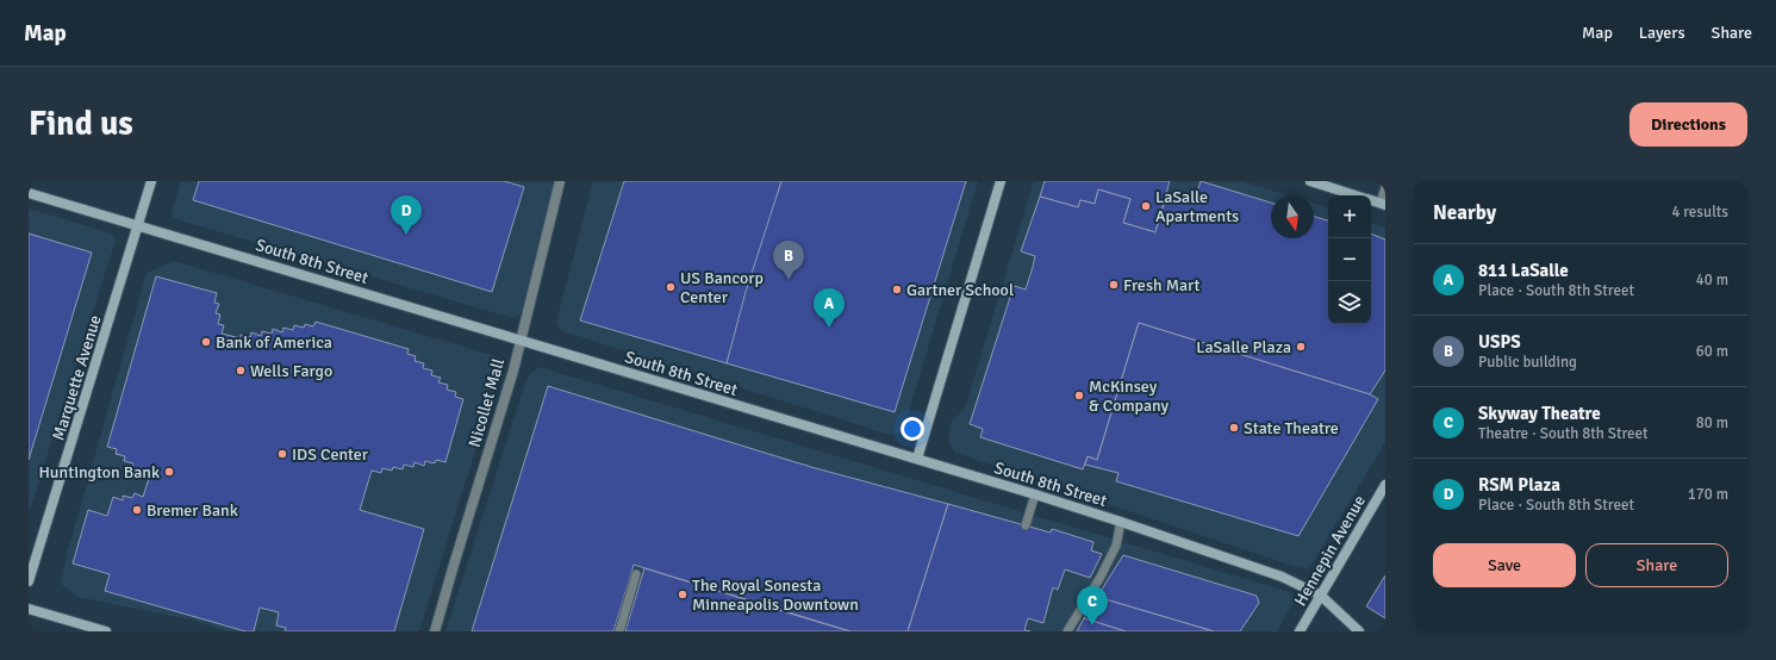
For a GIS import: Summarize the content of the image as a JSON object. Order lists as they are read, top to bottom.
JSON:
{
  "streets": {
    "main road": ["South 8th Street", "Marquette Avenue", "Hennepin Avenue"],
    "street": ["Nicollet Mall"]
  },
  "crossings": [
    ["South 8th Street", "Marquette Avenue"],
    ["South 8th Street", "Nicollet Mall"],
    ["South 8th Street", "Hennepin Avenue"]
  ],
  "places": [
    "LaSalle Apartments",
    "Fresh Mart",
    "US Bancorp Center",
    "Gartner School",
    "Bank of America",
    "LaSalle Plaza",
    "Wells Fargo",
    "McKinsey & Company",
    "State Theatre",
    "IDS Center",
    "Huntington Bank",
    "Bremer Bank",
    "The Royal Sonesta Minneapolis Downtown"
  ],
  "north": "bottom",
  "page": {
    "header": "Map",
    "nav": ["Map", "Layers", "Share"],
    "buttons": [
      "Directions",
      ["Save", "Share"]
    ],
    "title": "Find us",
    "heading": ["Nearby", "4 results"],
    "map_buttons": ["+", "−"],
    "pins": [
      "D",
      "B",
      "A",
      "C"
    ],
    "list": [
      {
        "mark": "A",
        "name": "811 LaSalle",
        "note": "Place · South 8th Street",
        "value": "40 m"
      },
      {
        "mark": "B",
        "name": "USPS",
        "note": "Public building",
        "value": "60 m"
      },
      {
        "mark": "C",
        "name": "Skyway Theatre",
        "note": "Theatre · South 8th Street",
        "value": "80 m"
      },
      {
        "mark": "D",
        "name": "RSM Plaza",
        "note": "Place · South 8th Street",
        "value": "170 m"
      }
    ]
  }
}
